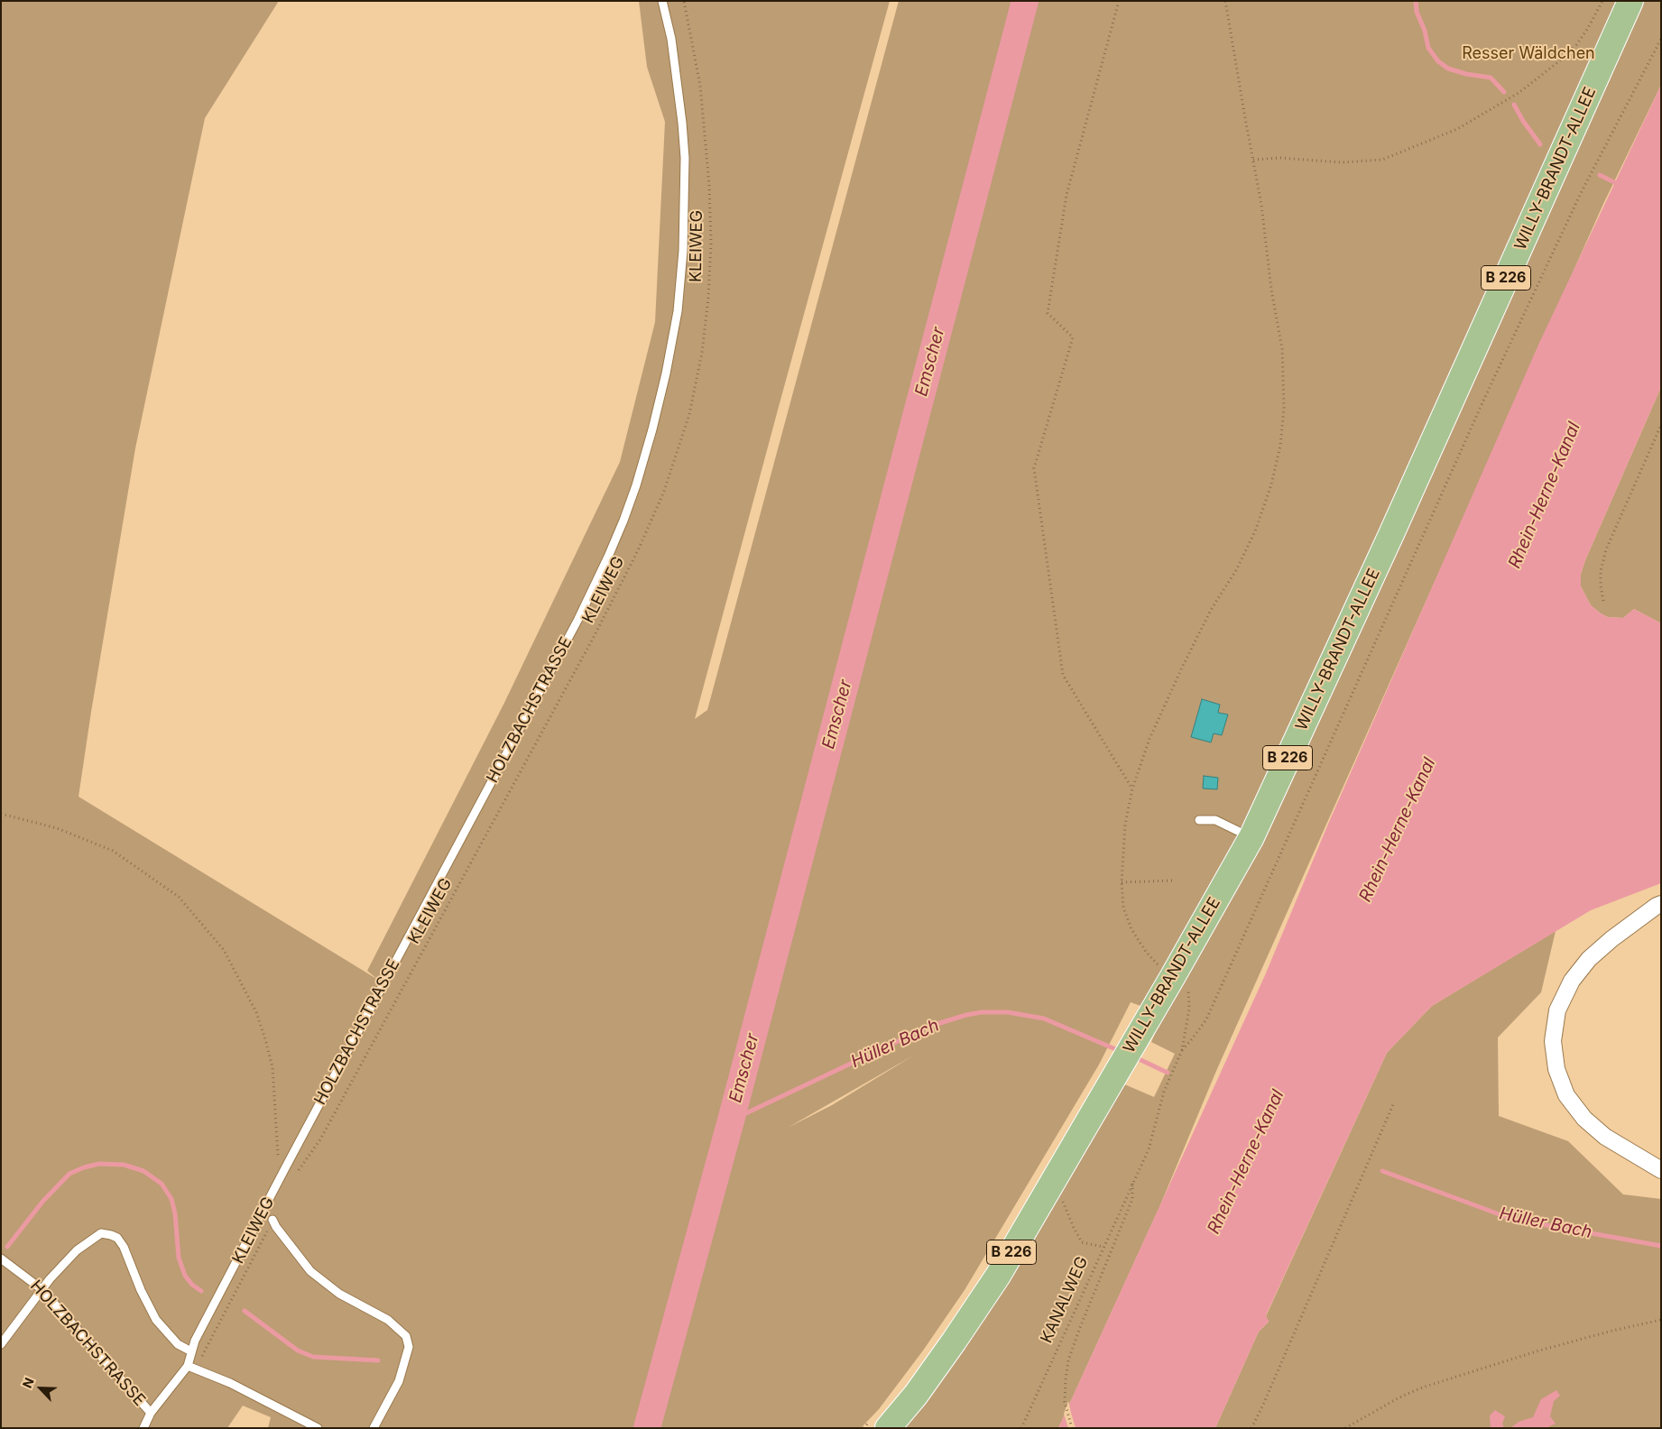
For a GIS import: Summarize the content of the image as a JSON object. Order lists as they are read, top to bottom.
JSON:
{
  "streets": {
    "main road": ["WILLY-BRANDT-ALLEE", "B 226"],
    "lane": ["HOLZBACHSTRASSE"],
    "path": ["KLEIWEG", "KANALWEG"]
  },
  "crossings": [
    ["KLEIWEG", "HOLZBACHSTRASSE"]
  ],
  "water": ["Emscher", "Rhein-Herne-Kanal", "Hüller Bach"],
  "parks": ["Resser Wäldchen"],
  "north": "top left"
}
